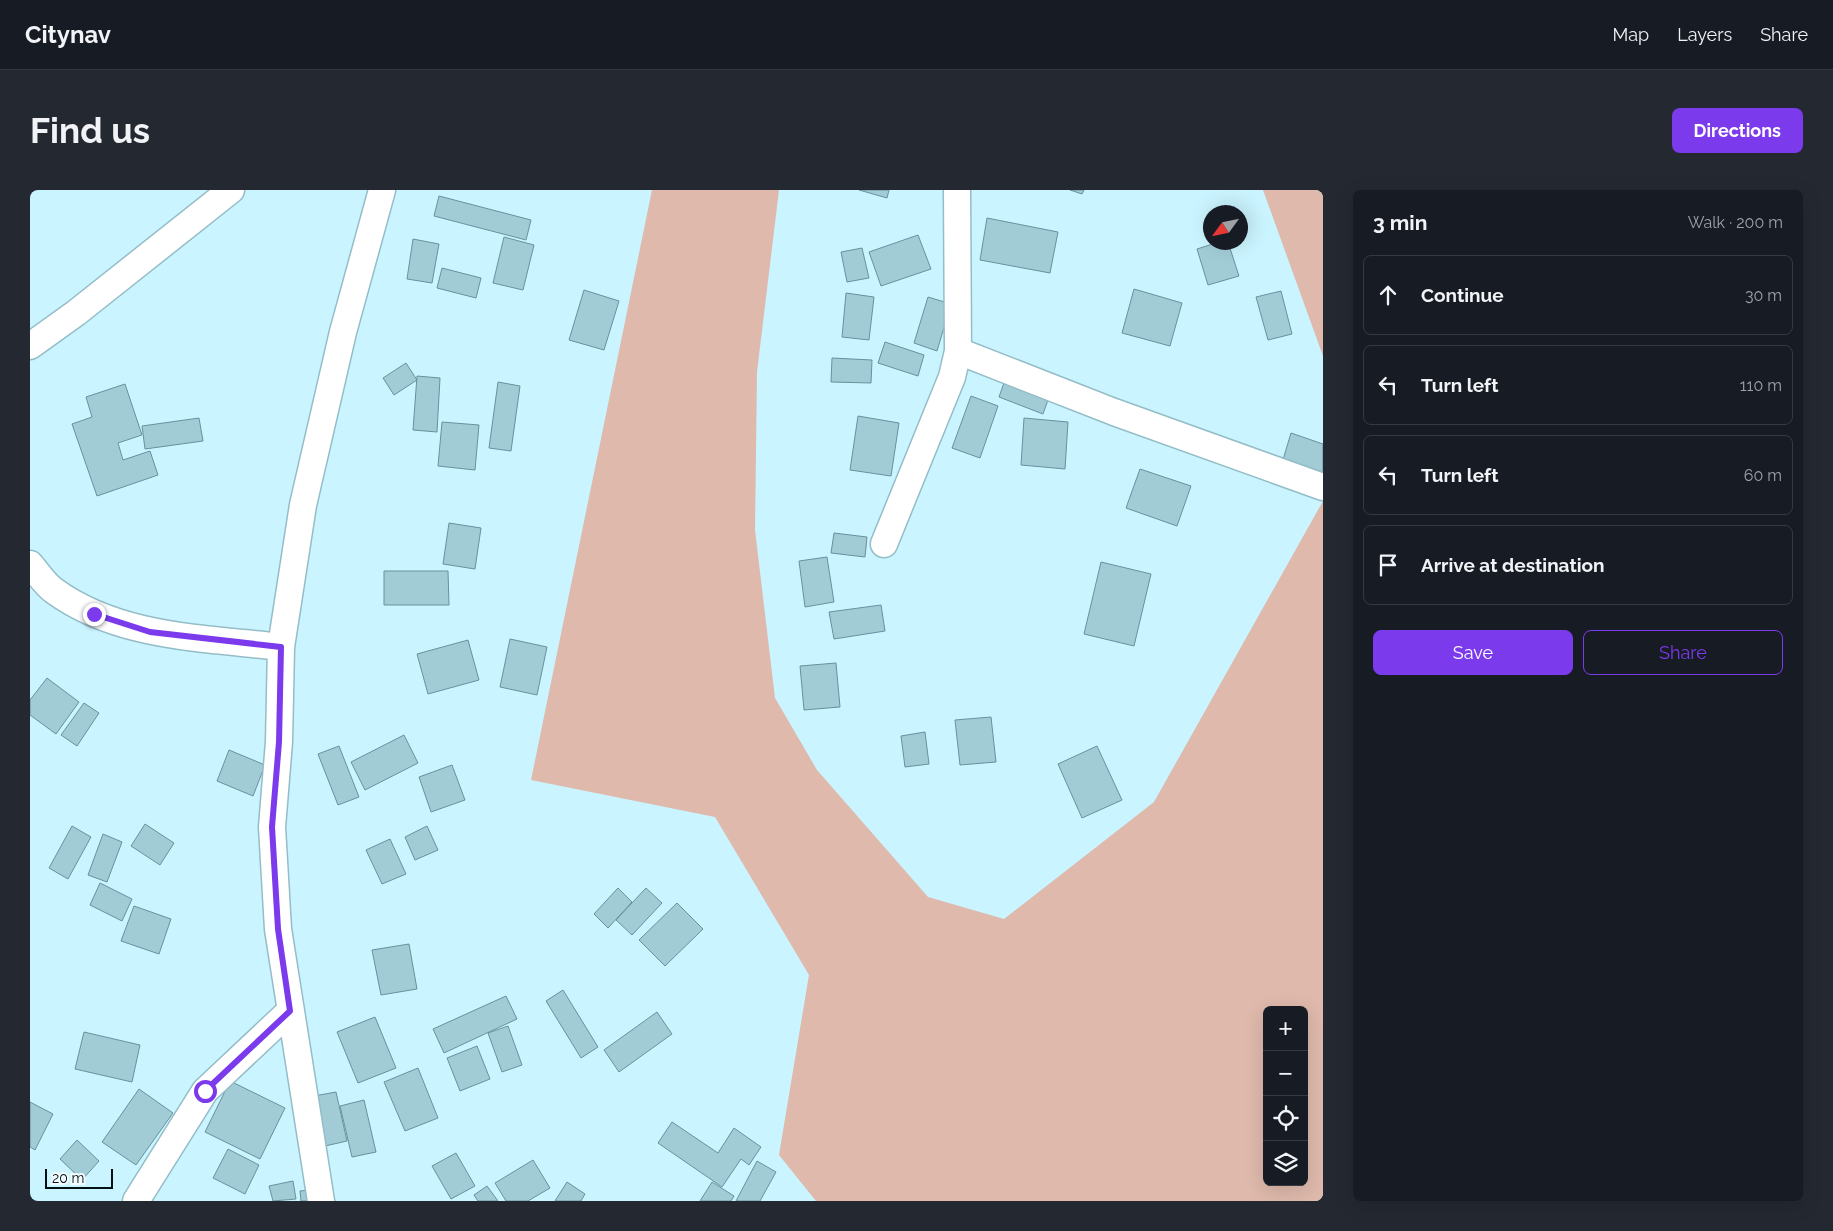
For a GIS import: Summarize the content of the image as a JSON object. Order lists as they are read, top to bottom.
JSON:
{
  "scale_bar": "20 m",
  "north": "bottom left",
  "page": {
    "header": "Citynav",
    "nav": ["Map", "Layers", "Share"],
    "buttons": [
      "Directions",
      ["Save", "Share"]
    ],
    "title": "Find us",
    "heading": ["3 min", "Walk · 200 m"],
    "list": [
      ["Continue", "30 m"],
      ["Turn left", "110 m"],
      ["Turn left", "60 m"],
      "Arrive at destination"
    ],
    "map_buttons": ["+", "−"],
    "scale": "20 m"
  }
}
